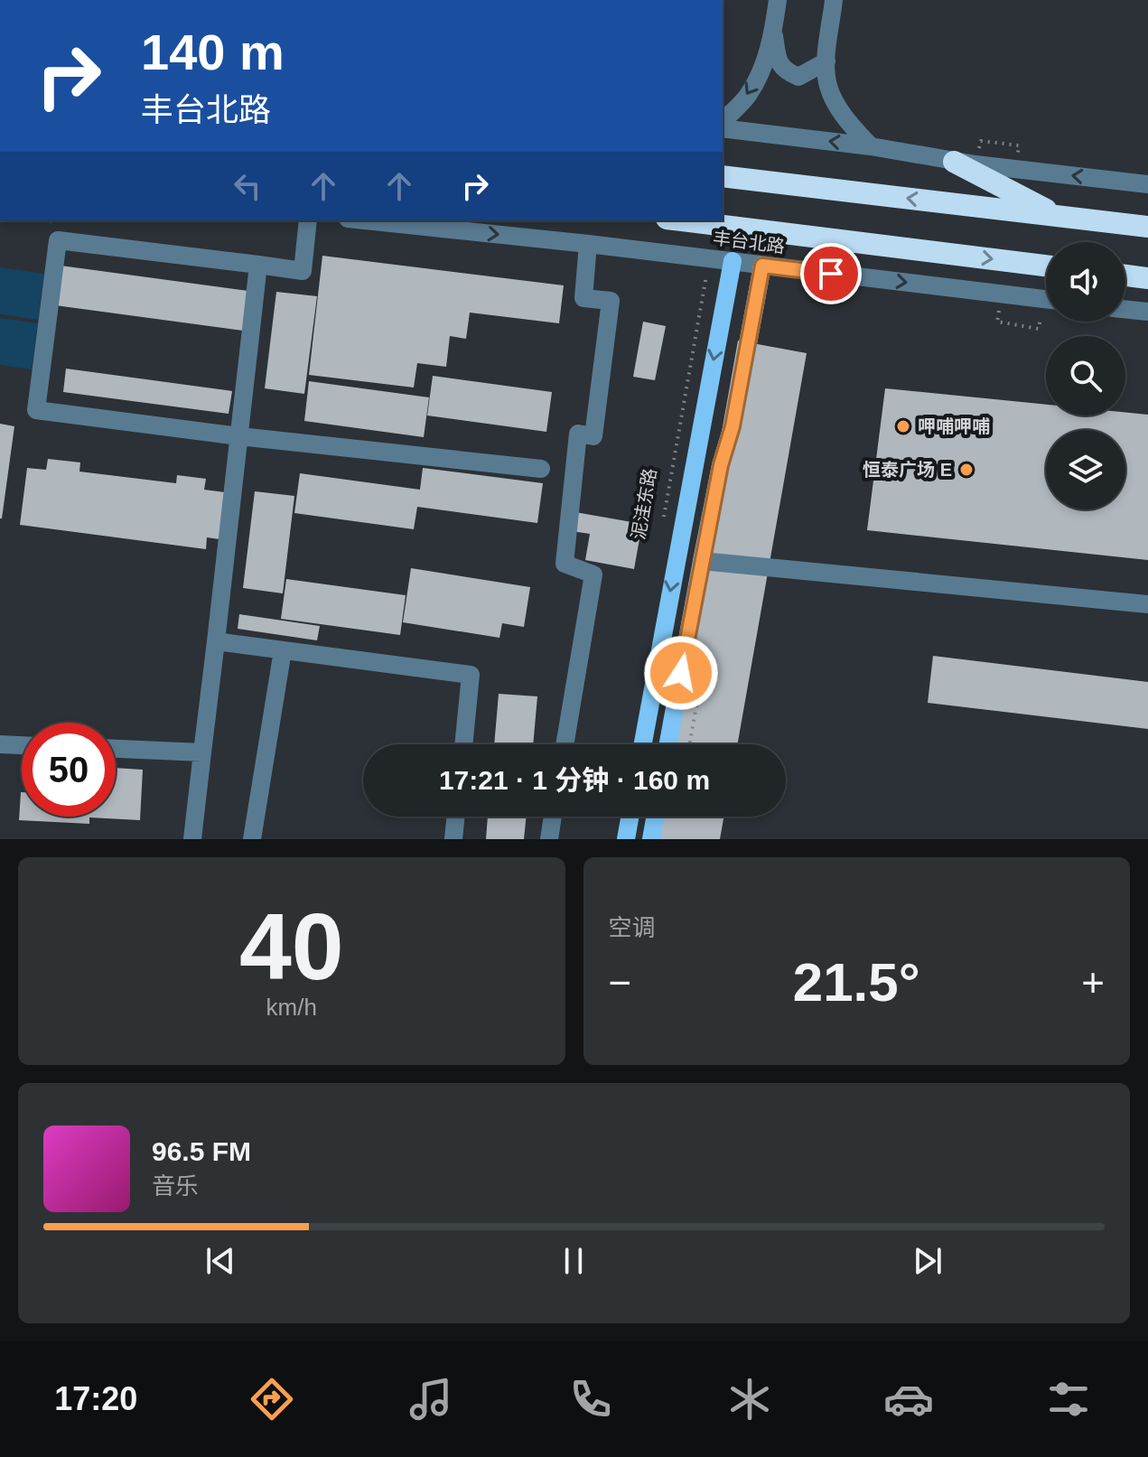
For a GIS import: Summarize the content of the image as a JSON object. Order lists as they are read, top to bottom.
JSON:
{
  "streets": {
    "highway": ["丰台北路"],
    "path": ["泥洼东路"]
  },
  "crossings": [
    ["丰台北路", "泥洼东路"]
  ],
  "places": ["呷哺呷哺", "恒泰广场 E"],
  "page": {
    "turn": ["140 m", "丰台北路"],
    "limit": "50",
    "trip": "17:21 · 1 分钟 · 160 m",
    "tile": [
      ["40", "km/h"],
      "空调"
    ],
    "heat": ["−", "21.5°", "+"],
    "song": ["96.5 FM", "音乐"],
    "tabs": "17:20"
  }
}
